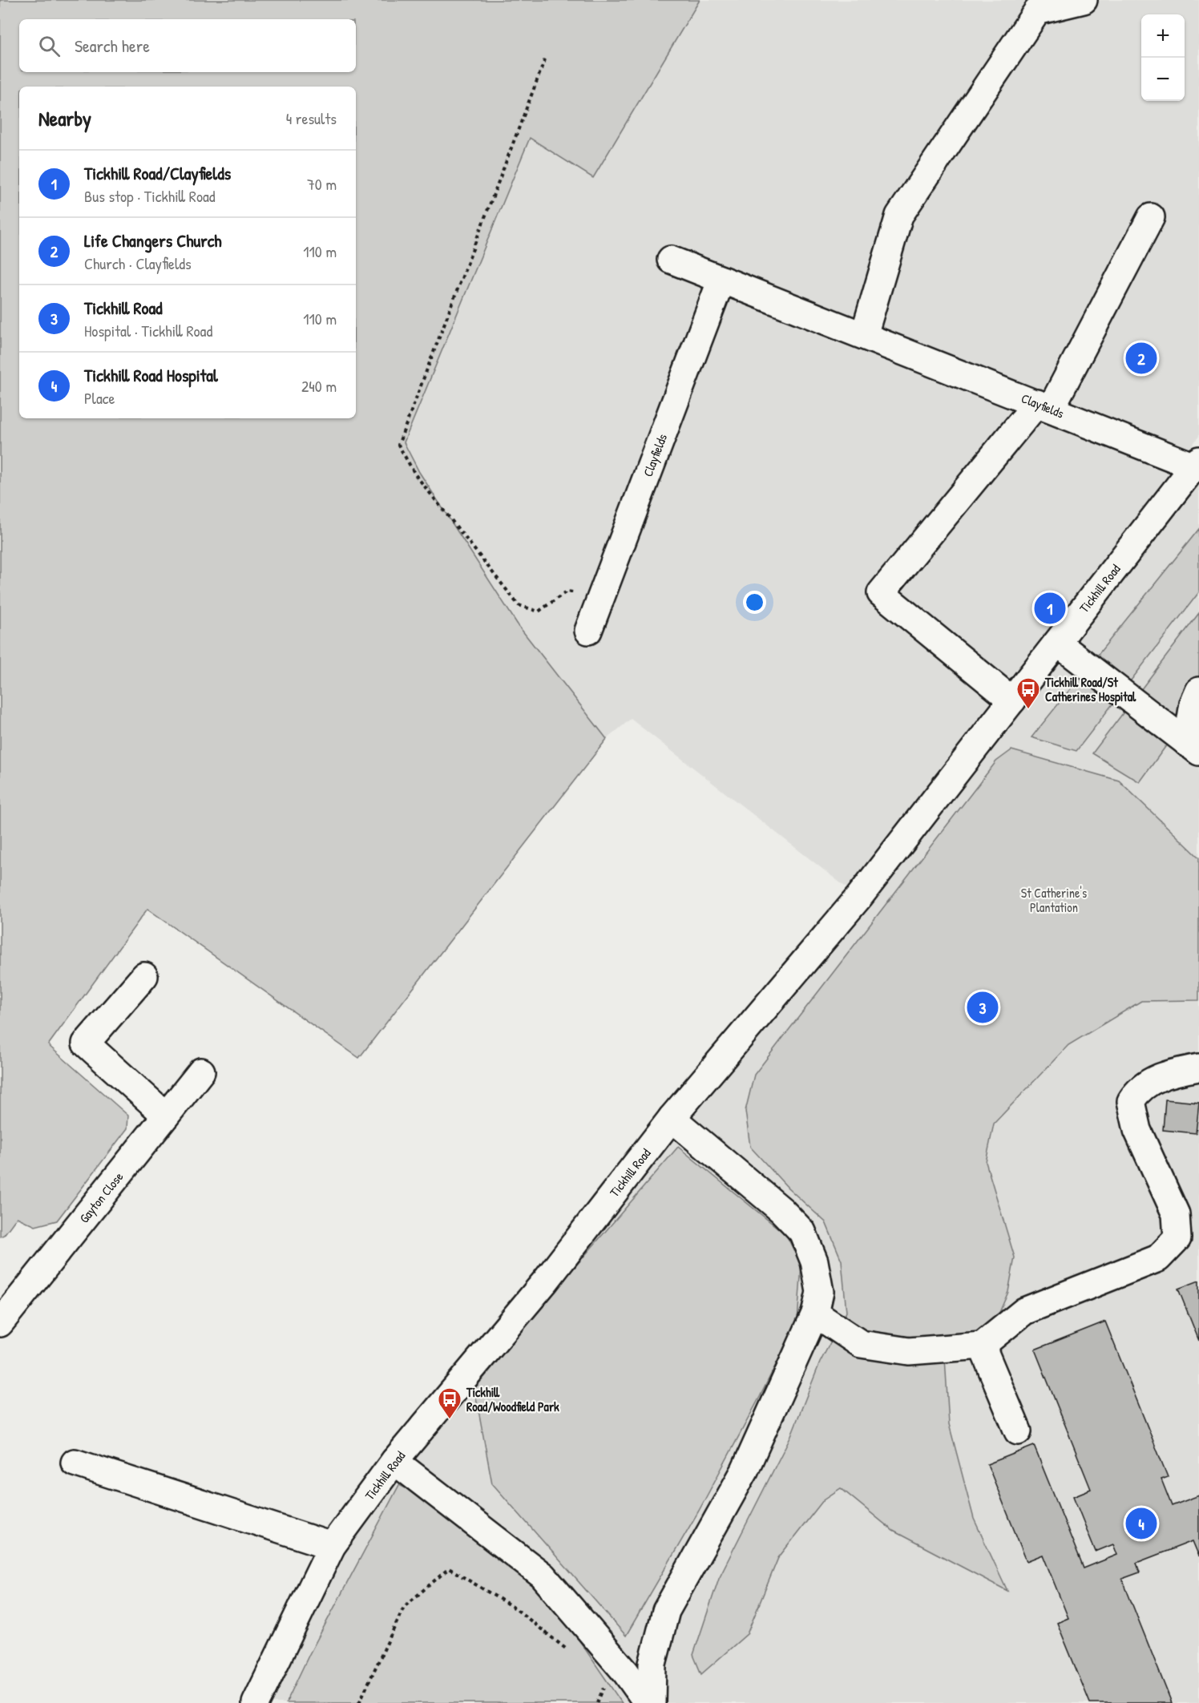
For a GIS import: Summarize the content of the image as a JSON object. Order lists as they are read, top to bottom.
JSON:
{
  "streets": {
    "street": ["Clayfields", "Tickhill Road", "Gayton Close"]
  },
  "crossings": [
    ["Clayfields", "Tickhill Road"]
  ],
  "parks": ["St Catherine's Plantation"],
  "places": {
    "bus stop": ["Tickhill Road/St Catherines Hospital", "Tickhill Road/Woodfield Park"]
  },
  "page": {
    "map_buttons": ["+", "−"],
    "search": "Search here",
    "heading": ["Nearby", "4 results"],
    "list": [
      {
        "mark": "1",
        "name": "Tickhill Road/Clayfields",
        "note": "Bus stop · Tickhill Road",
        "value": "70 m"
      },
      {
        "mark": "2",
        "name": "Life Changers Church",
        "note": "Church · Clayfields",
        "value": "110 m"
      },
      {
        "mark": "3",
        "name": "Tickhill Road",
        "note": "Hospital · Tickhill Road",
        "value": "110 m"
      },
      {
        "mark": "4",
        "name": "Tickhill Road Hospital",
        "note": "Place",
        "value": "240 m"
      }
    ],
    "pins": [
      "2",
      "1",
      "3",
      "4"
    ]
  }
}
